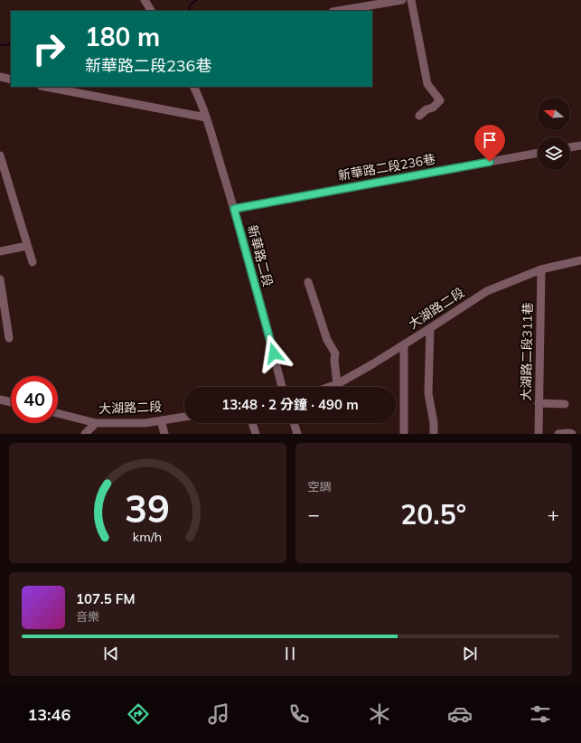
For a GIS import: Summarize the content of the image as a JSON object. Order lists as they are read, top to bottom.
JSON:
{
  "streets": {
    "street": [
      "新華路二段236巷",
      "新華路二段",
      "大湖路二段",
      "大湖路二段311巷"
    ]
  },
  "crossings": [
    ["新華路二段236巷", "新華路二段"],
    ["大湖路二段", "大湖路二段311巷"]
  ],
  "north": "left",
  "page": {
    "turn": ["180 m", "新華路二段236巷"],
    "limit": "40",
    "trip": "13:48 · 2 分鐘 · 490 m",
    "tile": "空調",
    "heat": ["−", "20.5°", "+"],
    "song": ["107.5 FM", "音樂"],
    "tabs": "13:46",
    "gauge": ["39", "km/h"]
  }
}
